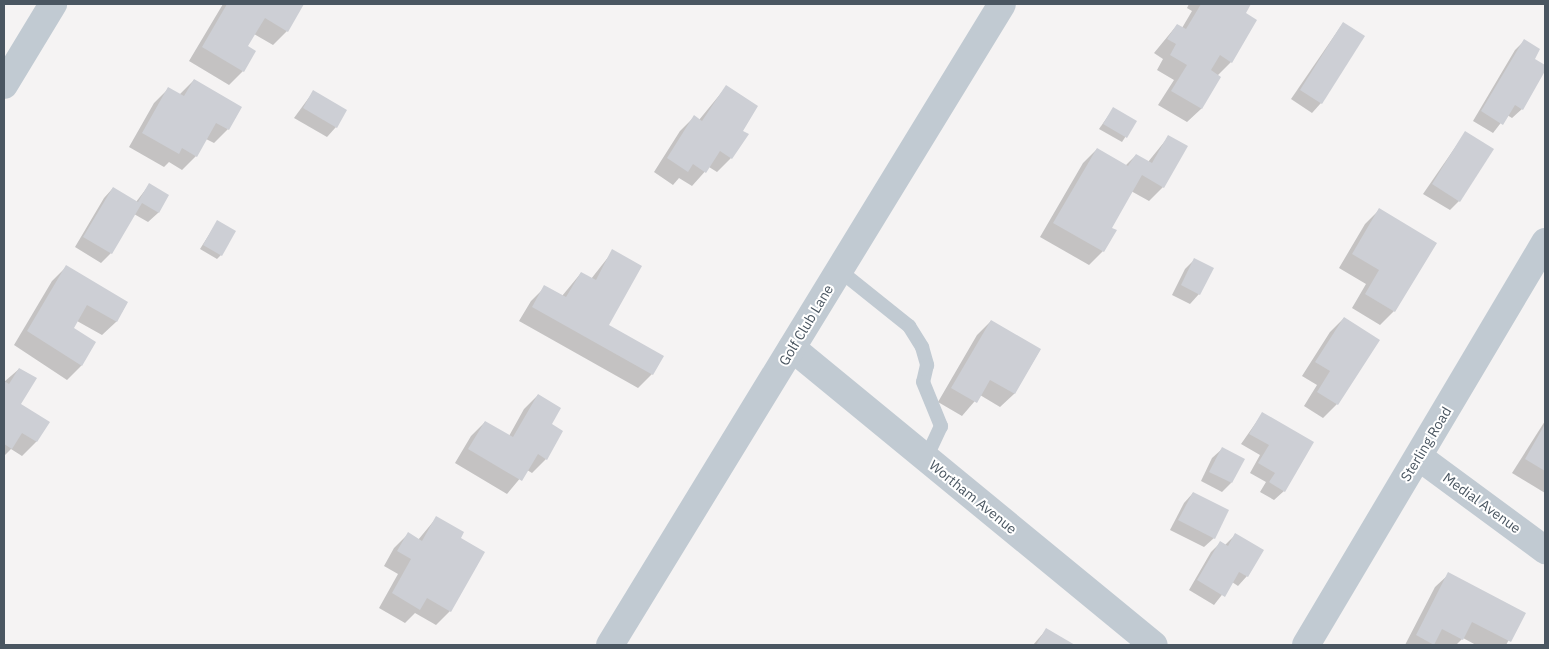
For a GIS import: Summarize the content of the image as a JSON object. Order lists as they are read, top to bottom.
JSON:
{
  "streets": {
    "street": [
      "Golf Club Lane",
      "Sterling Road",
      "Wortham Avenue",
      "Medial Avenue"
    ]
  },
  "crossings": [
    ["Golf Club Lane", "Wortham Avenue"],
    ["Sterling Road", "Medial Avenue"]
  ]
}
